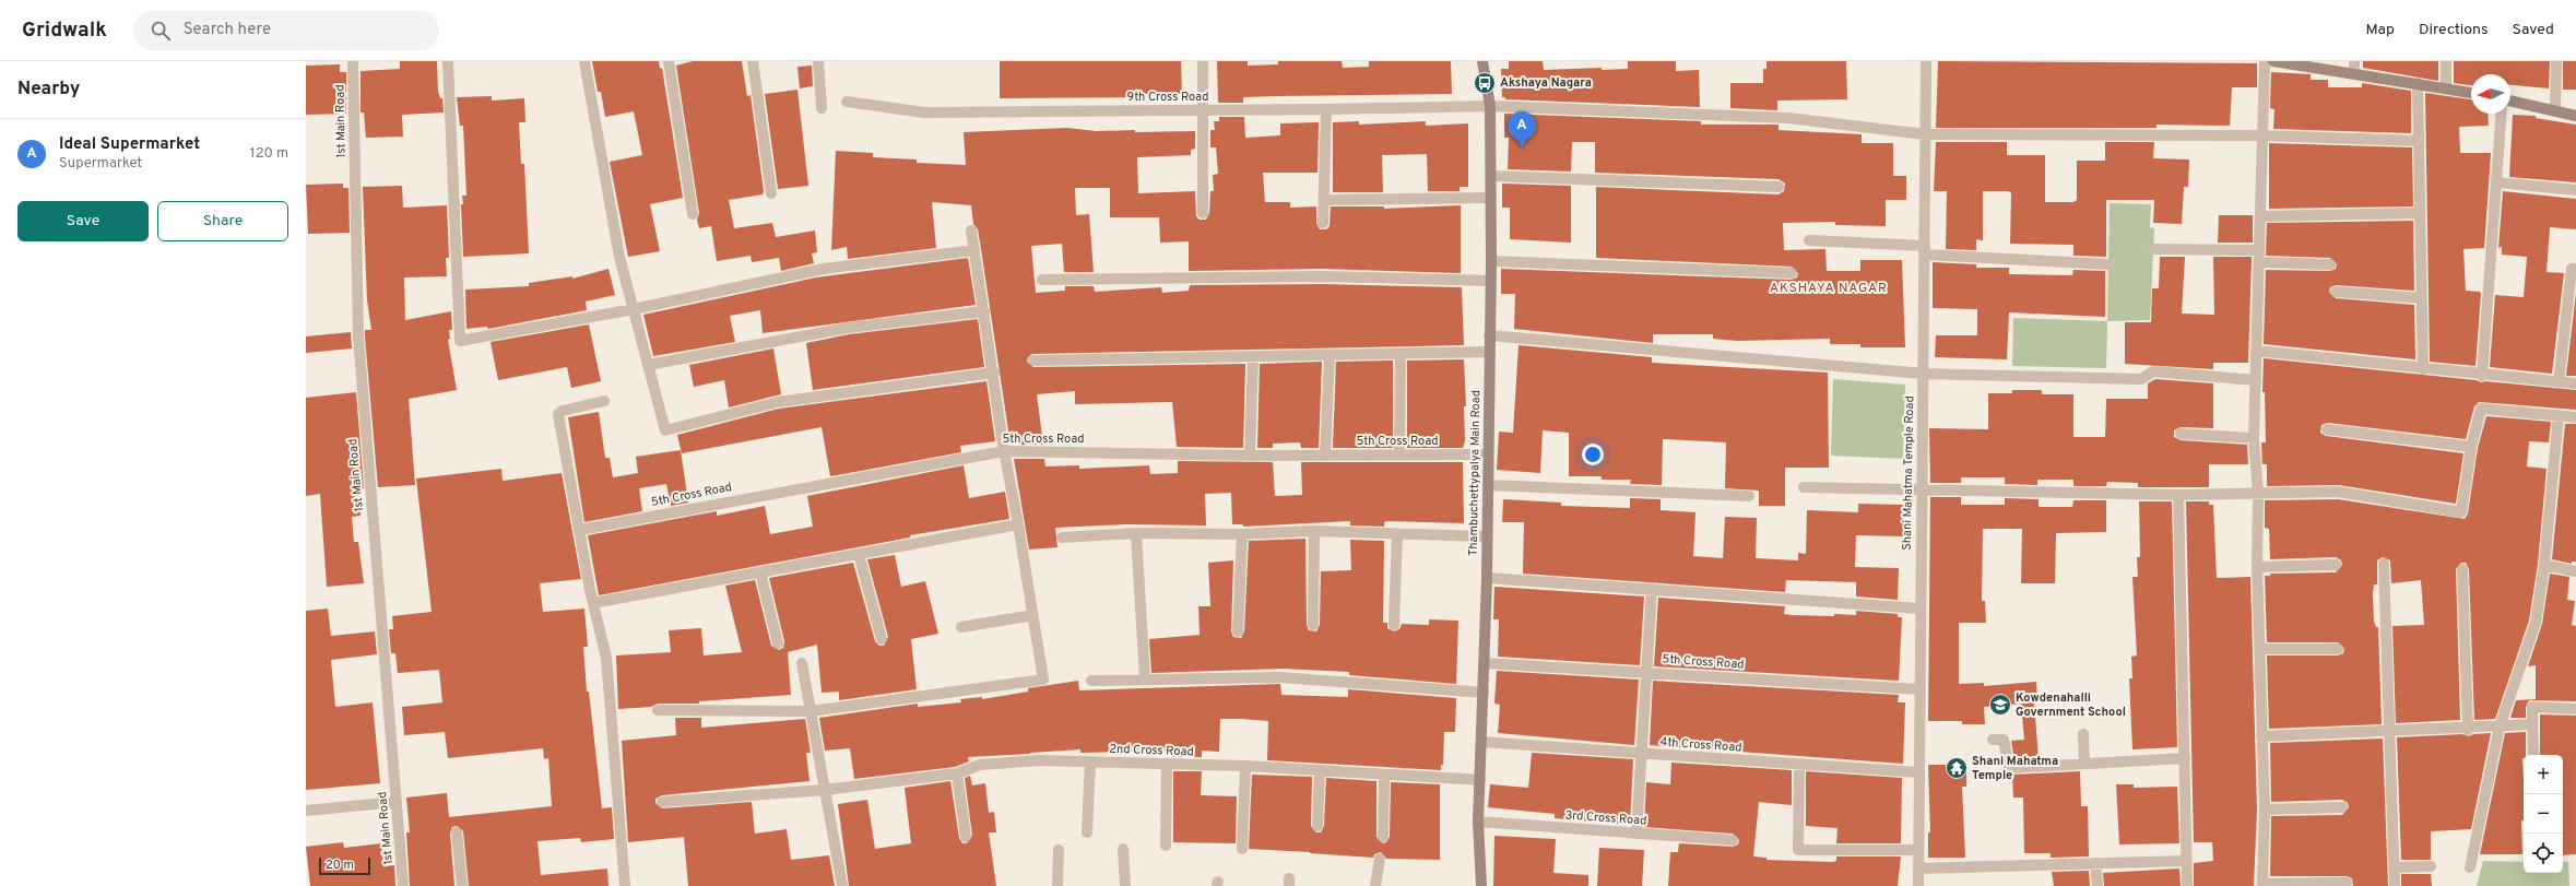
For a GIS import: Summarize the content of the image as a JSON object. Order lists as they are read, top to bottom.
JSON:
{
  "streets": {
    "main road": ["Thambuchettypalya Main Road"],
    "street": [
      "9th Cross Road",
      "1st Main Road",
      "5th Cross Road",
      "Shani Mahatma Temple Road",
      "4th Cross Road",
      "2nd Cross Road",
      "3rd Cross Road"
    ]
  },
  "crossings": [
    ["9th Cross Road", "Thambuchettypalya Main Road"],
    ["9th Cross Road", "Shani Mahatma Temple Road"],
    ["5th Cross Road", "Thambuchettypalya Main Road"],
    ["5th Cross Road", "Shani Mahatma Temple Road"],
    ["Thambuchettypalya Main Road", "4th Cross Road"],
    ["Thambuchettypalya Main Road", "2nd Cross Road"],
    ["Thambuchettypalya Main Road", "3rd Cross Road"],
    ["Shani Mahatma Temple Road", "4th Cross Road"]
  ],
  "districts": ["AKSHAYA NAGAR"],
  "places": {
    "bus stop": ["Akshaya Nagara"],
    "school or university": ["Kowdenahalli Government School"],
    "temple": ["Shani Mahatma Temple"]
  },
  "scale_bar": "20 m",
  "north": "left",
  "page": {
    "header": "Gridwalk",
    "search": "Search here",
    "nav": ["Map", "Directions", "Saved"],
    "heading": "Nearby",
    "pins": "A",
    "list": [
      {
        "mark": "A",
        "name": "Ideal Supermarket",
        "note": "Supermarket",
        "value": "120 m"
      }
    ],
    "buttons": ["Save", "Share"],
    "map_buttons": ["+", "−"],
    "scale": "20 m"
  }
}
